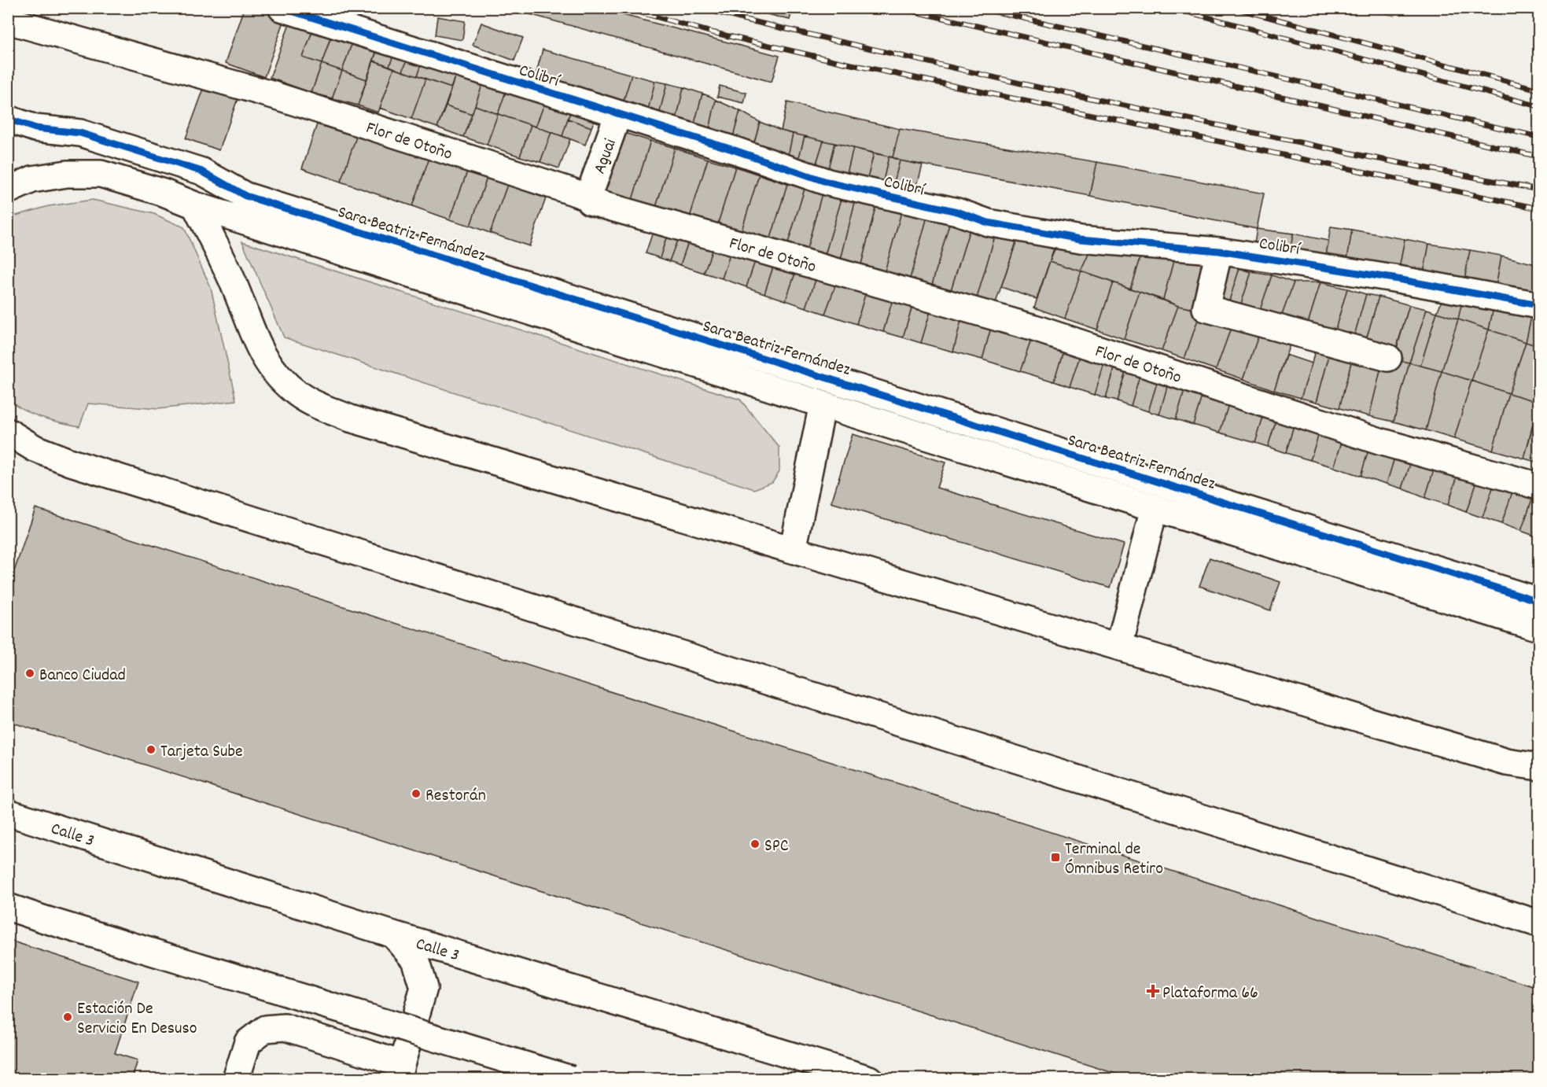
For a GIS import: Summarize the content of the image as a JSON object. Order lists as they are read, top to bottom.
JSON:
{
  "streets": {
    "street": [
      "Colibrí",
      "Flor de Otoño",
      "Aguai",
      "Sara Beatriz Fernández",
      "Calle 3"
    ]
  },
  "crossings": [
    ["Colibrí", "Aguai"],
    ["Flor de Otoño", "Aguai"]
  ],
  "places": {
    "other": [
      "Banco Ciudad",
      "Tarjeta Sube",
      "Restorán",
      "SPC",
      "Estación De Servicio En Desuso"
    ],
    "transit": ["Terminal de Ómnibus Retiro"],
    "health": ["Plataforma 66"]
  }
}
